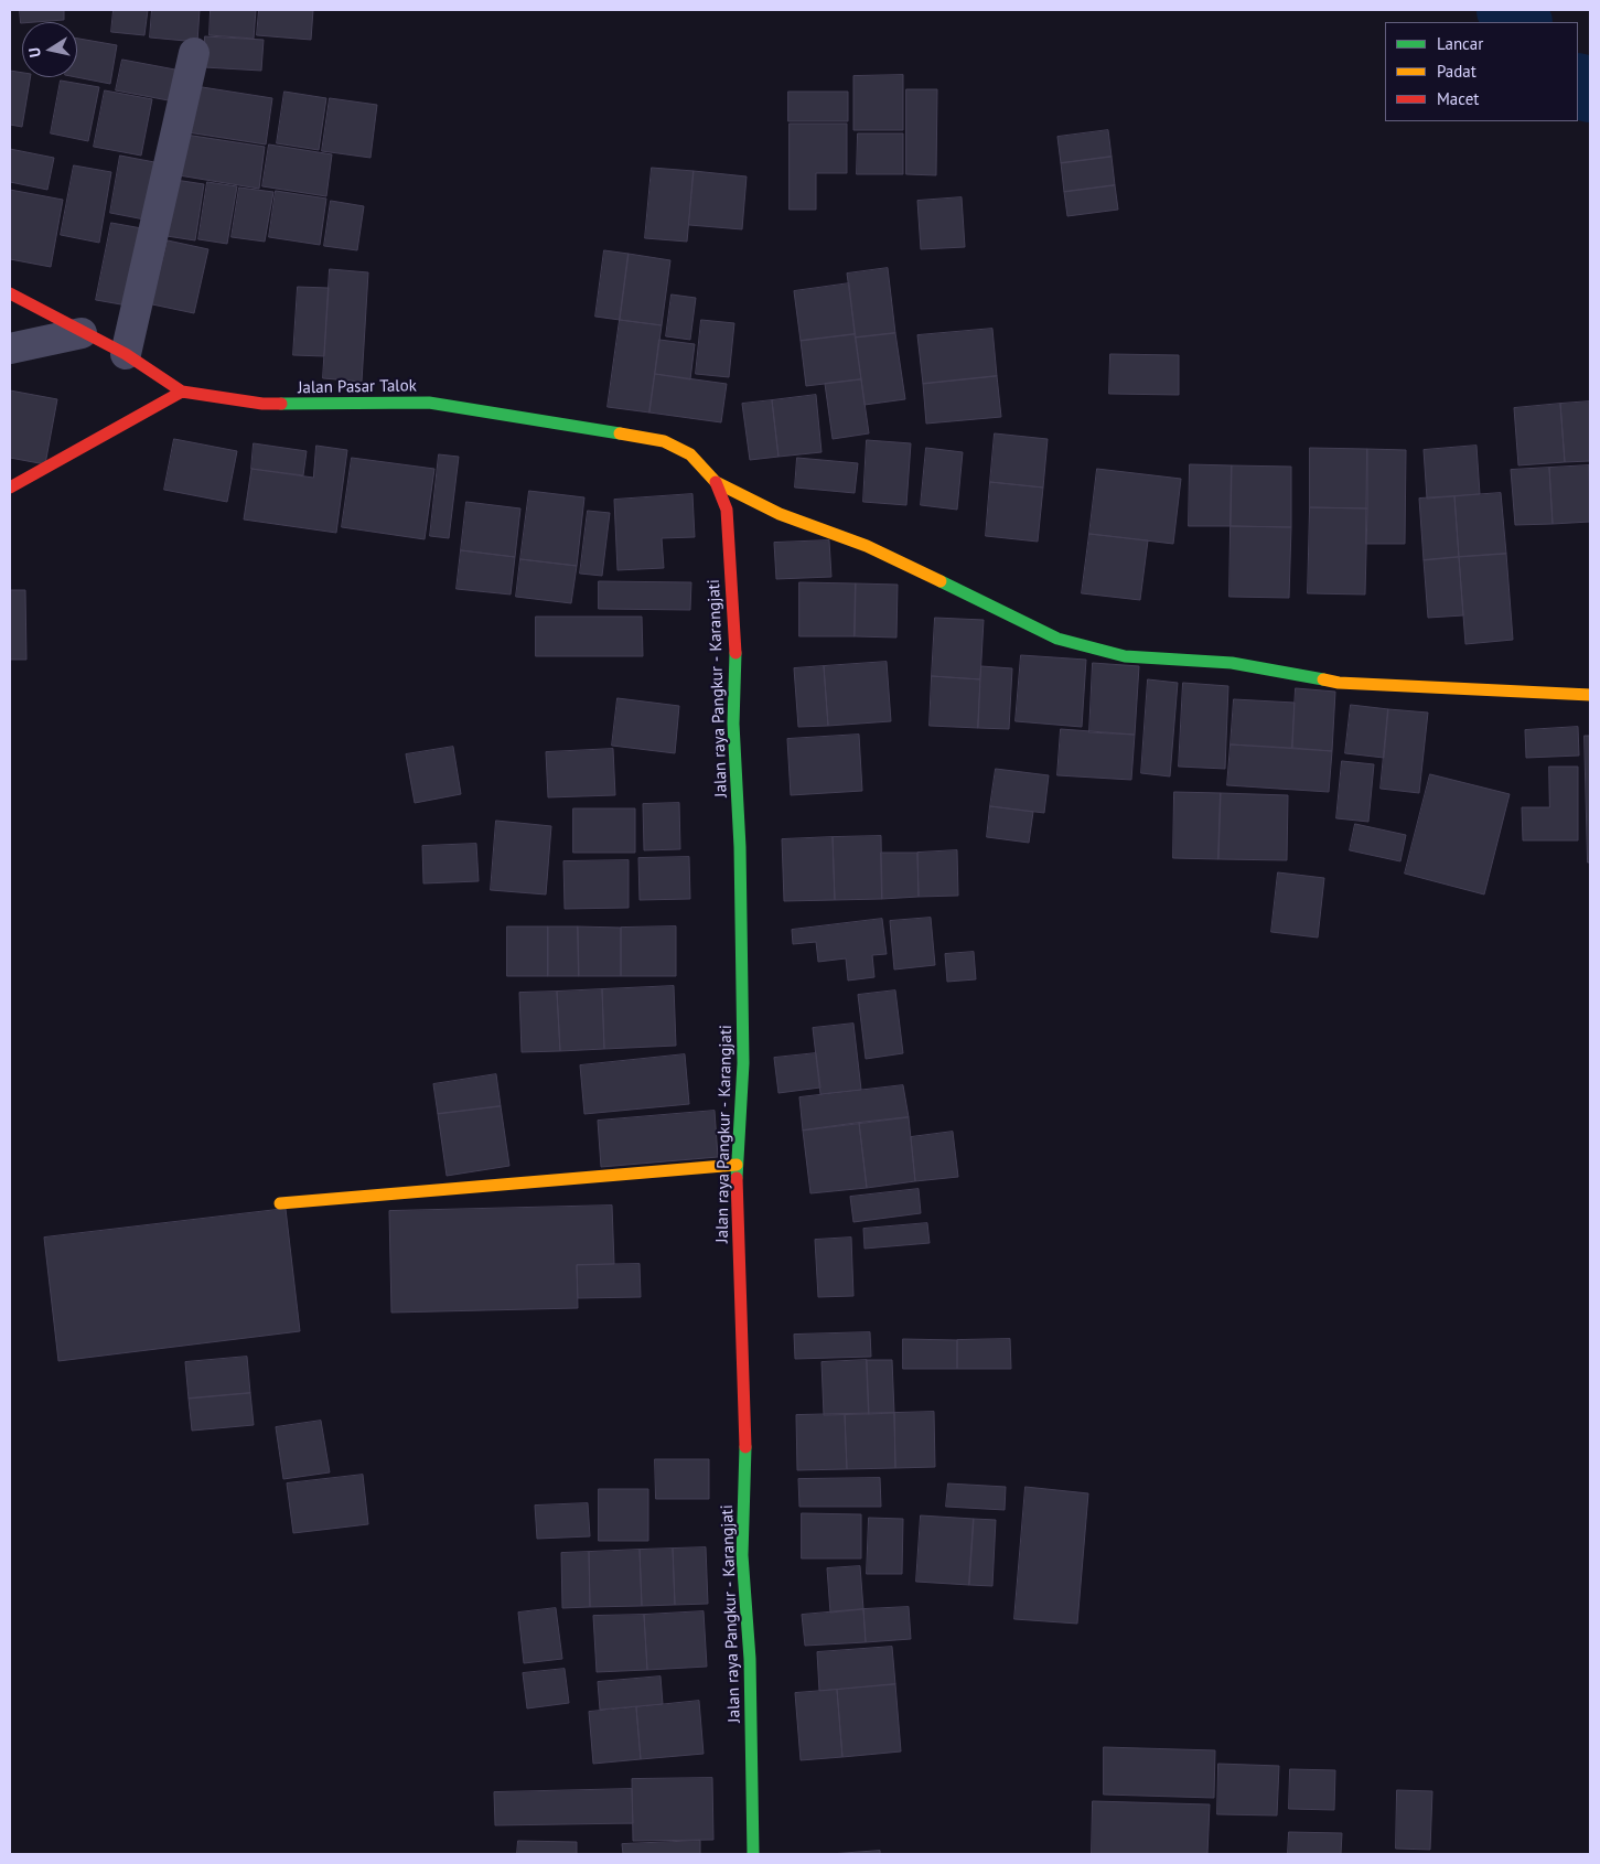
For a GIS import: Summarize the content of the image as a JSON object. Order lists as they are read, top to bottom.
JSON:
{
  "streets": {
    "main road": ["Jalan Pasar Talok", "Jalan raya Pangkur - Karangjati"]
  },
  "crossings": [
    ["Jalan Pasar Talok", "Jalan raya Pangkur - Karangjati"]
  ],
  "legend": ["Lancar", "Padat", "Macet"],
  "north": "left"
}
